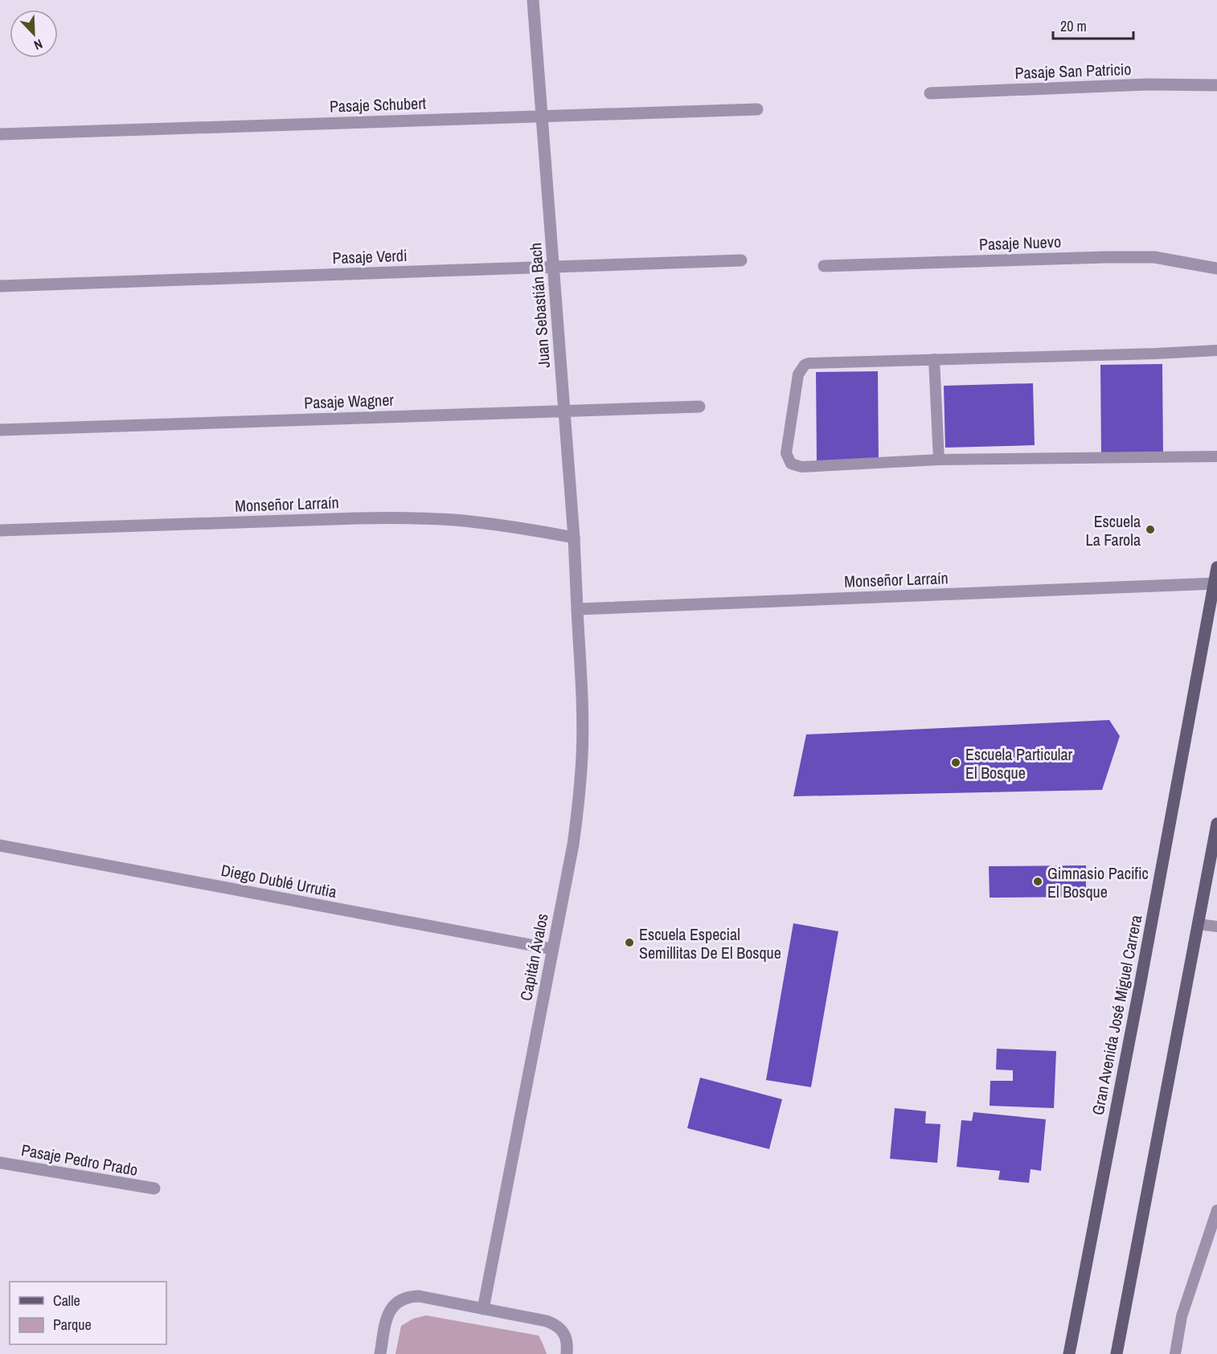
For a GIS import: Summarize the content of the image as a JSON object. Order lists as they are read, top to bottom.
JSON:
{
  "streets": {
    "main road": ["Gran Avenida José Miguel Carrera"],
    "street": [
      "Pasaje San Patricio",
      "Pasaje Schubert",
      "Pasaje Nuevo",
      "Pasaje Verdi",
      "Juan Sebastián Bach",
      "Pasaje Wagner",
      "Monseñor Larraín",
      "Diego Dublé Urrutia",
      "Capitán Ávalos",
      "Pasaje Pedro Prado"
    ]
  },
  "crossings": [
    ["Pasaje Schubert", "Juan Sebastián Bach"],
    ["Pasaje Verdi", "Juan Sebastián Bach"],
    ["Juan Sebastián Bach", "Pasaje Wagner"],
    ["Juan Sebastián Bach", "Monseñor Larraín"],
    ["Juan Sebastián Bach", "Capitán Ávalos"],
    ["Monseñor Larraín", "Capitán Ávalos"],
    ["Monseñor Larraín", "Gran Avenida José Miguel Carrera"],
    ["Diego Dublé Urrutia", "Capitán Ávalos"]
  ],
  "places": [
    "Escuela La Farola",
    "Escuela Particular El Bosque",
    "Gimnasio Pacific El Bosque",
    "Escuela Especial Semillitas De El Bosque"
  ],
  "legend": ["Calle", "Parque"],
  "scale_bar": "20 m",
  "north": "bottom right"
}
